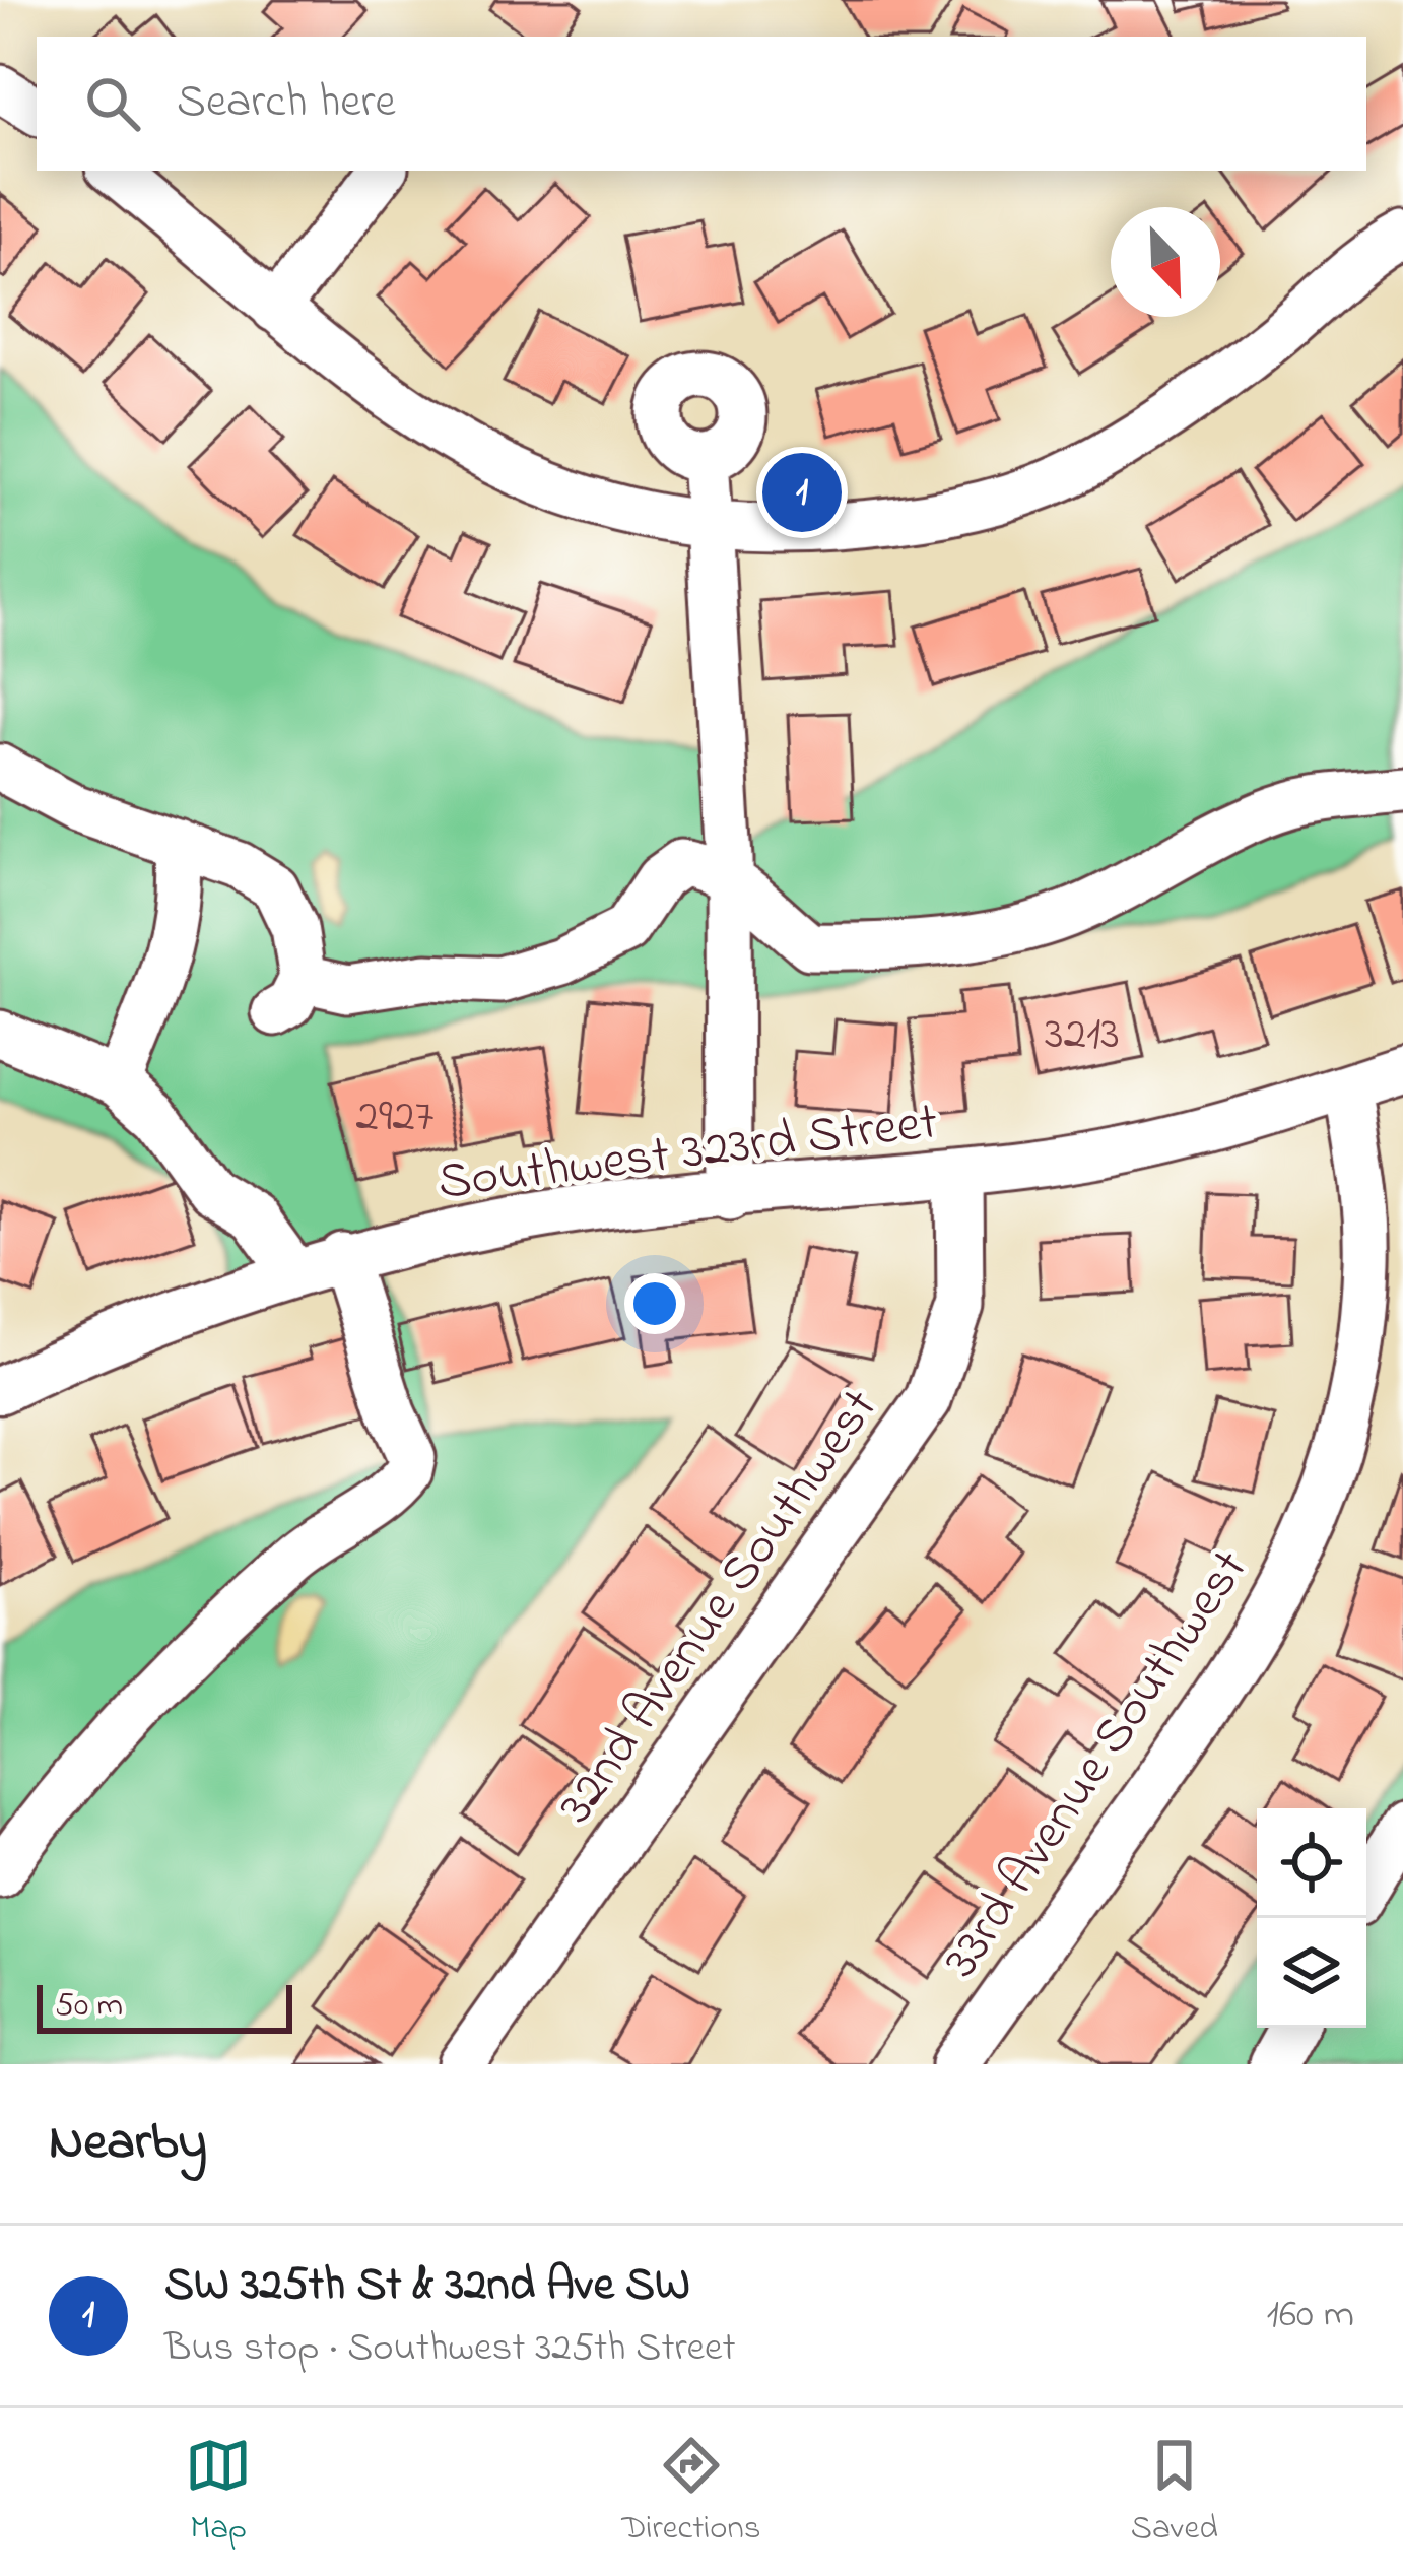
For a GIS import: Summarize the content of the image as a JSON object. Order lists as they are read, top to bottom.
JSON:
{
  "streets": {
    "street": ["Southwest 323rd Street", "32nd Avenue Southwest", "33rd Avenue Southwest"]
  },
  "crossings": [
    ["Southwest 323rd Street", "32nd Avenue Southwest"],
    ["Southwest 323rd Street", "33rd Avenue Southwest"]
  ],
  "house_numbers": ["3213", "2927"],
  "scale_bar": "50 m",
  "north": "bottom right",
  "page": {
    "search": "Search here",
    "pins": "1",
    "scale": "50 m",
    "heading": "Nearby",
    "list": [
      {
        "mark": "1",
        "name": "SW 325th St & 32nd Ave SW",
        "note": "Bus stop · Southwest 325th Street",
        "value": "160 m"
      }
    ],
    "nav": ["Map", "Directions", "Saved"]
  }
}
